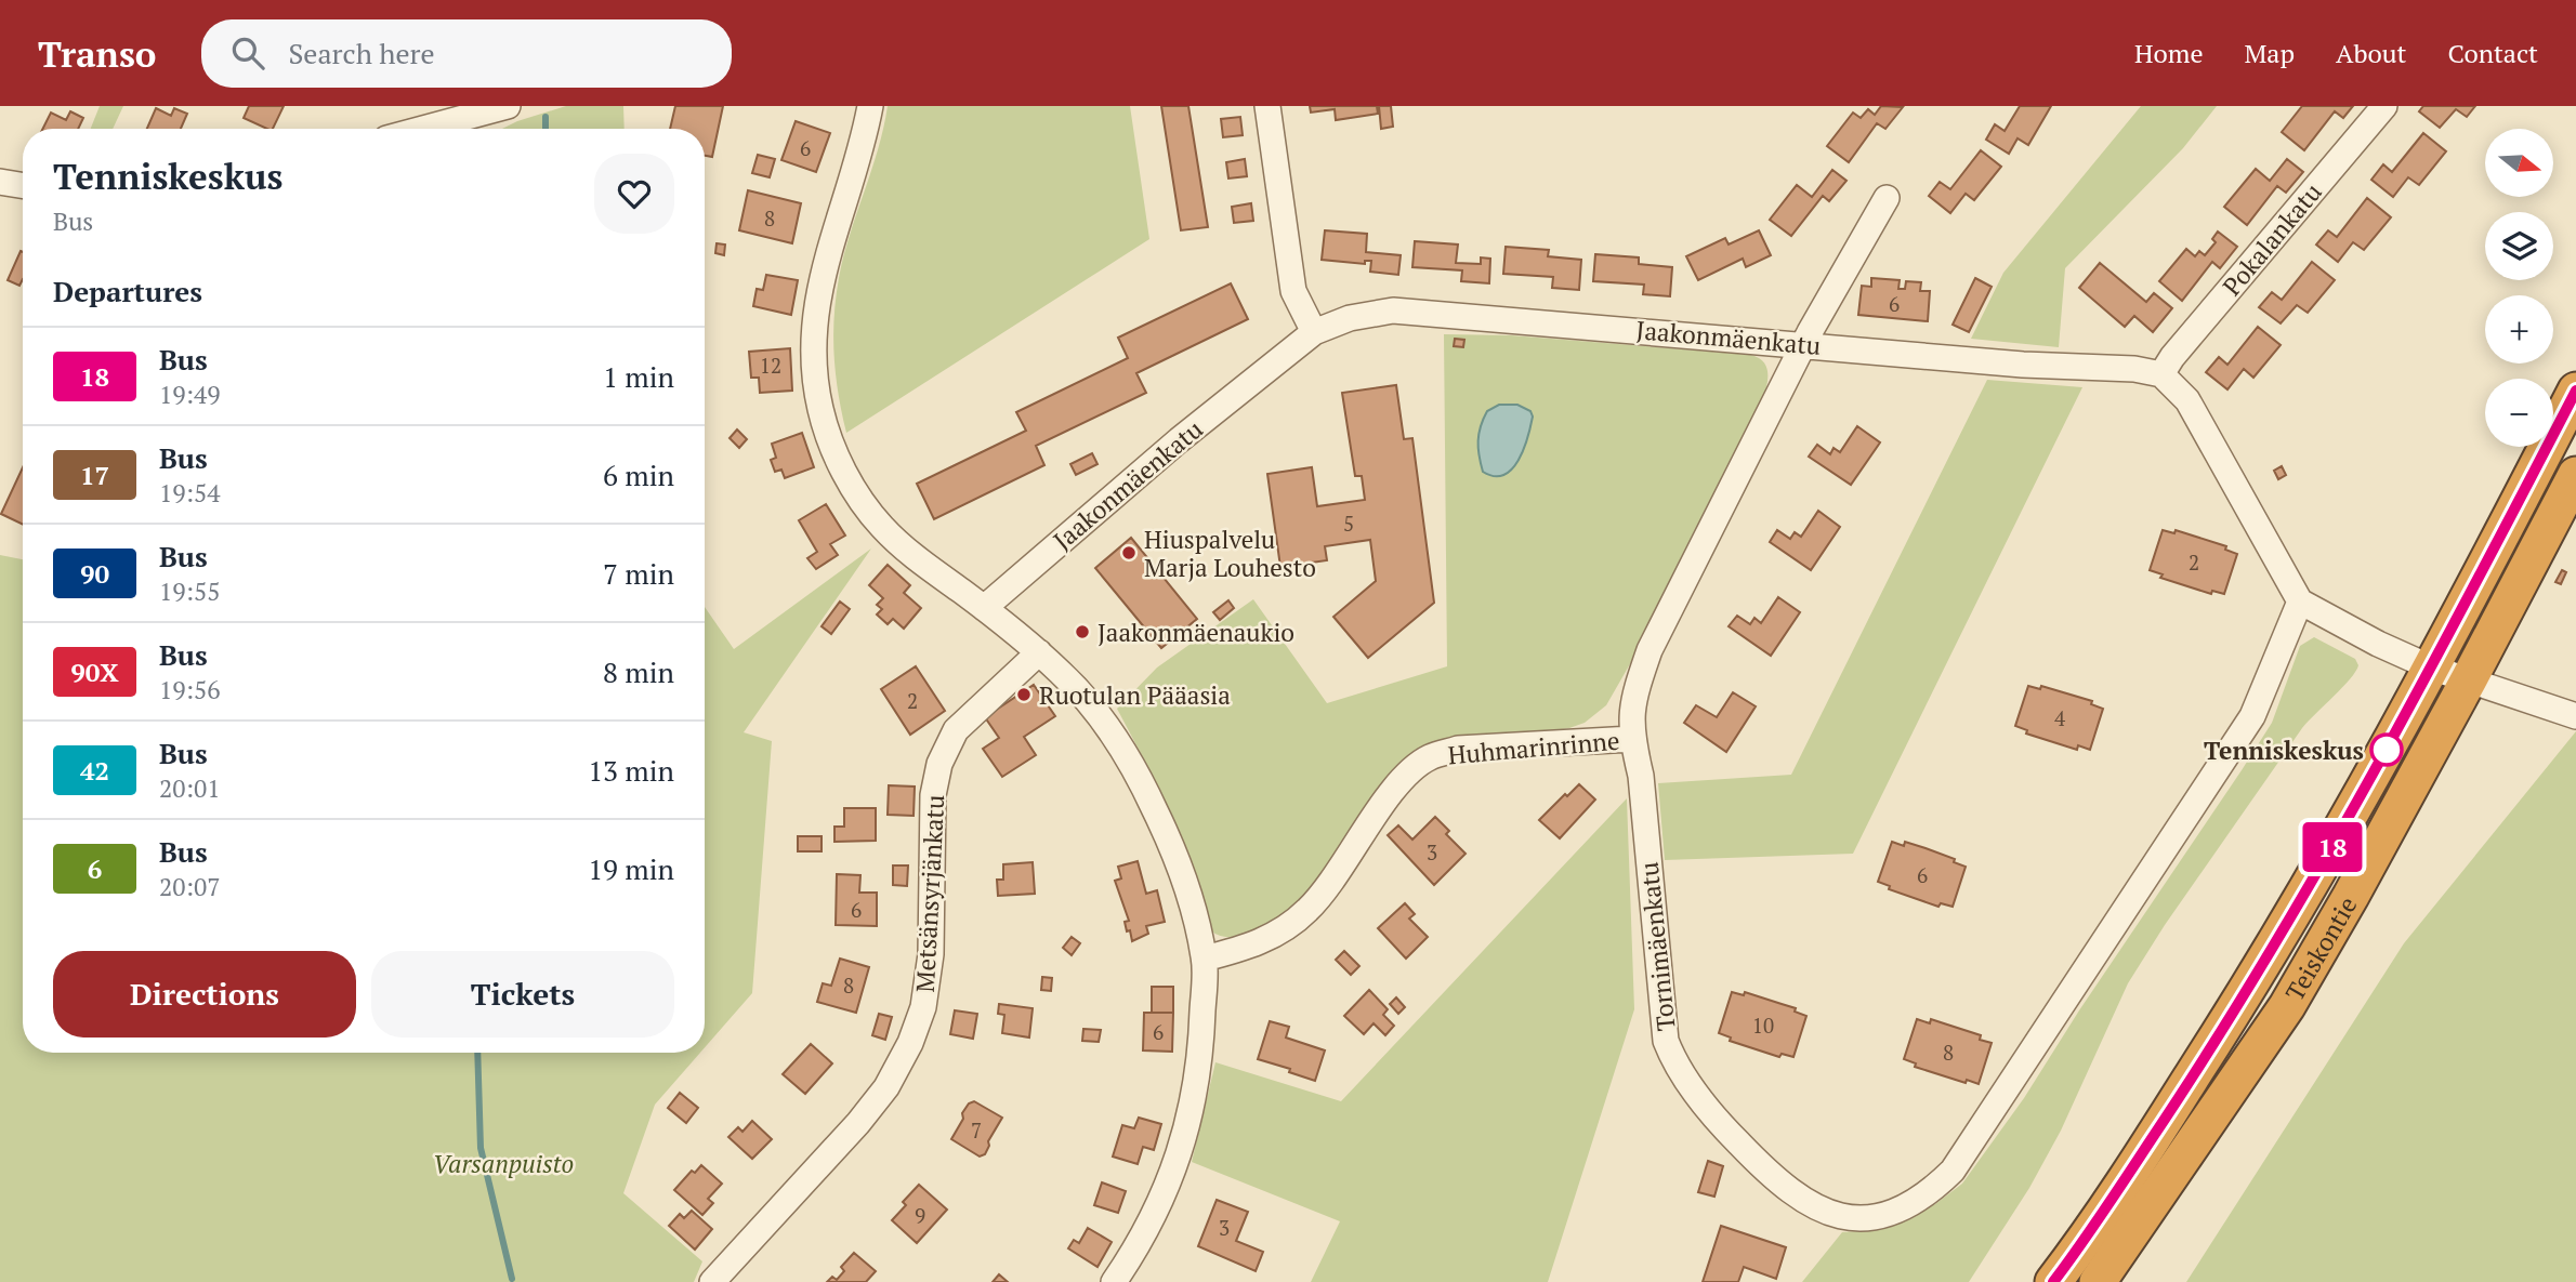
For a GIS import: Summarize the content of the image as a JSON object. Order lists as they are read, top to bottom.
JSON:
{
  "streets": {
    "highway": ["Teiskontie"],
    "street": [
      "Pokalankatu",
      "Jaakonmäenkatu",
      "Huhmarinrinne",
      "Metsänsyrjänkatu",
      "Tornimäenkatu"
    ]
  },
  "crossings": [
    ["Pokalankatu", "Jaakonmäenkatu"],
    ["Jaakonmäenkatu", "Tornimäenkatu"],
    ["Huhmarinrinne", "Tornimäenkatu"]
  ],
  "parks": ["Varsanpuisto"],
  "places": [
    "Hiuspalvelu Marja Louhesto",
    "Jaakonmäenaukio",
    "Ruotulan Pääasia",
    "Tenniskeskus"
  ],
  "lines": ["bus line 18"],
  "house_numbers": [
    "6",
    "8",
    "6",
    "12",
    "5",
    "2",
    "2",
    "4",
    "3",
    "6",
    "6",
    "8",
    "10",
    "6",
    "8",
    "7",
    "9",
    "3"
  ],
  "north": "right",
  "page": {
    "header": "Transo",
    "search": "Search here",
    "nav": [
      "Home",
      "Map",
      "About",
      "Contact"
    ],
    "on_map": "18",
    "map_buttons": ["+", "−"],
    "heading": [
      ["Tenniskeskus", "Bus"],
      "Departures"
    ],
    "list": [
      {
        "mark": "18",
        "name": "Bus",
        "note": "19:49",
        "value": "1 min"
      },
      {
        "mark": "17",
        "name": "Bus",
        "note": "19:54",
        "value": "6 min"
      },
      {
        "mark": "90",
        "name": "Bus",
        "note": "19:55",
        "value": "7 min"
      },
      {
        "mark": "90X",
        "name": "Bus",
        "note": "19:56",
        "value": "8 min"
      },
      {
        "mark": "42",
        "name": "Bus",
        "note": "20:01",
        "value": "13 min"
      },
      {
        "mark": "6",
        "name": "Bus",
        "note": "20:07",
        "value": "19 min"
      }
    ],
    "buttons": ["Directions", "Tickets"]
  }
}
